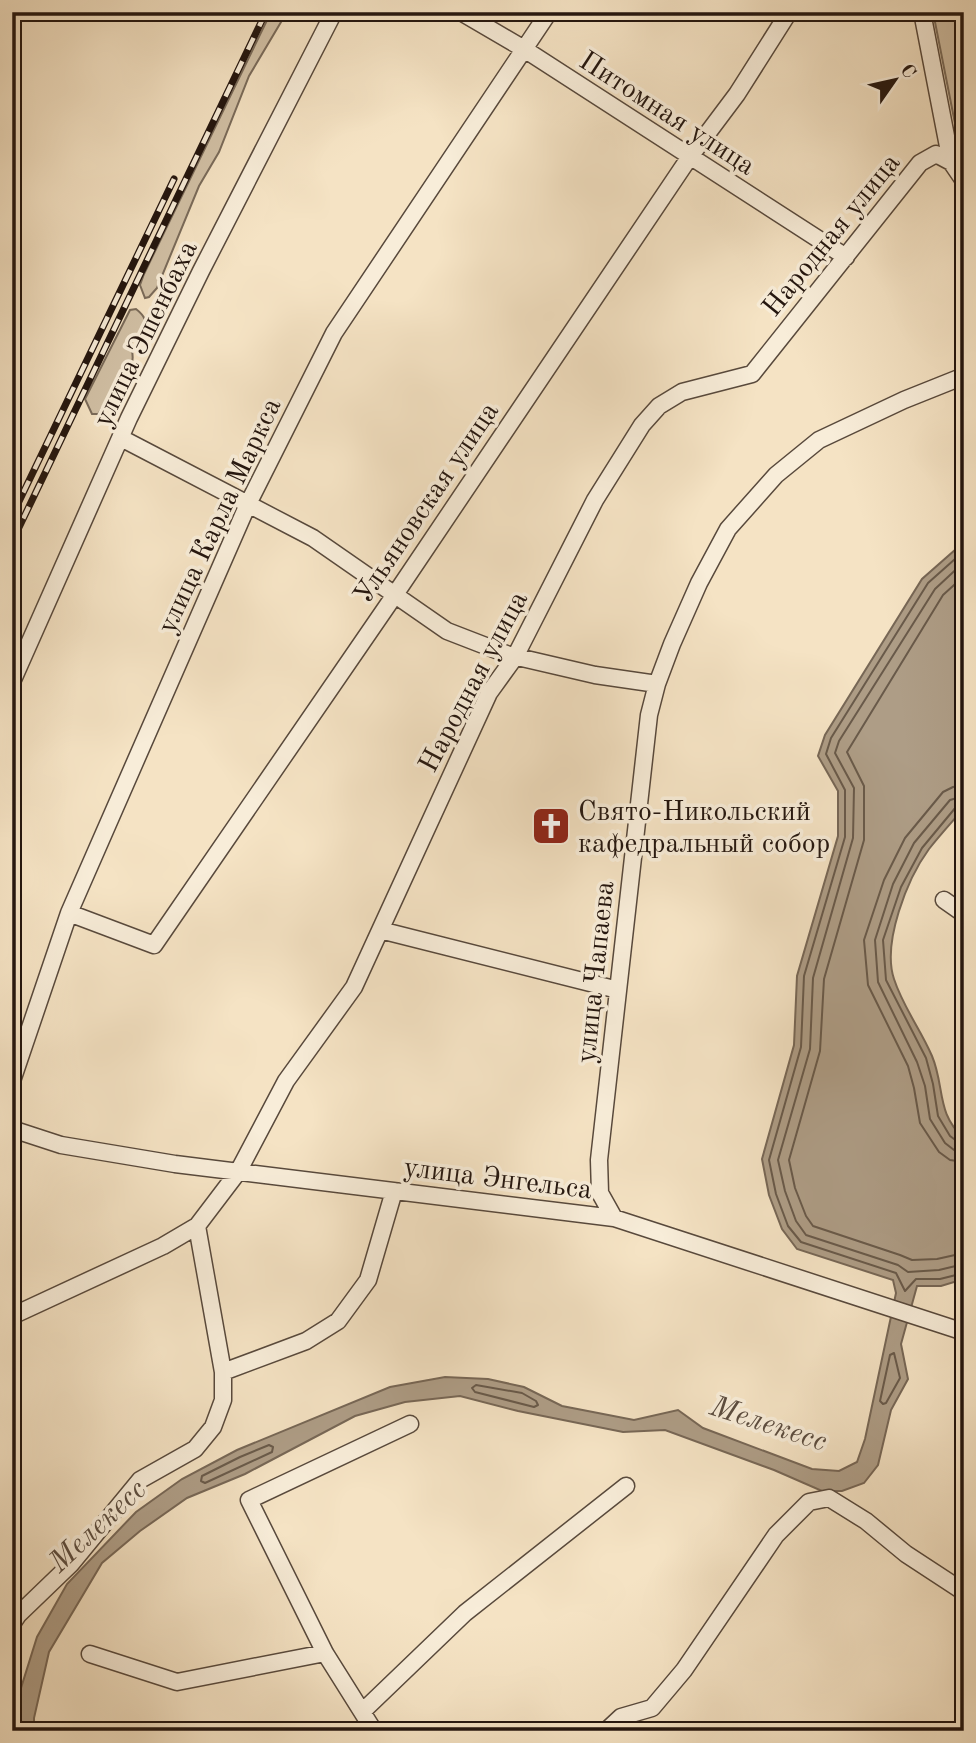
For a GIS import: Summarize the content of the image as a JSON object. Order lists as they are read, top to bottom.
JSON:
{
  "streets": {
    "street": [
      "Питомная улица",
      "Народная улица",
      "улица Эшенбаха",
      "Ульяновская улица",
      "улица Карла Маркса",
      "улица Чапаева",
      "улица Энгельса"
    ]
  },
  "crossings": [
    ["Питомная улица", "Народная улица"],
    ["Питомная улица", "Ульяновская улица"],
    ["Питомная улица", "улица Карла Маркса"],
    ["Народная улица", "улица Энгельса"],
    ["Ульяновская улица", "улица Карла Маркса"],
    ["улица Чапаева", "улица Энгельса"]
  ],
  "water": ["Мелекесс"],
  "places": {
    "church": ["Свято-Никольский кафедральный собор"]
  },
  "north": "top right"
}
